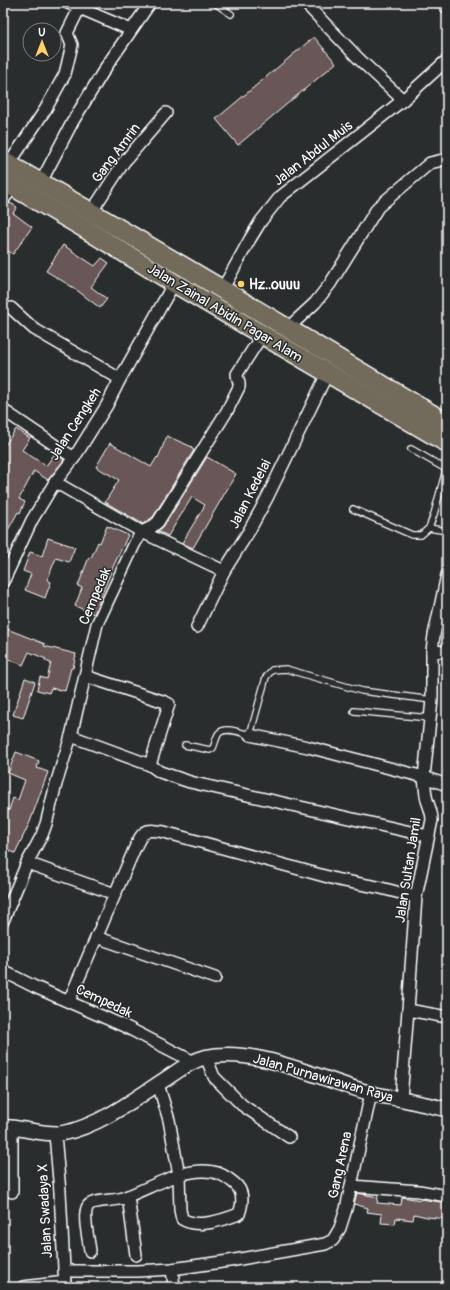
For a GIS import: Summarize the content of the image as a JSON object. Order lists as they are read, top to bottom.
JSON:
{
  "streets": {
    "highway": ["Jalan Zainal Abidin Pagar Alam"],
    "street": [
      "Gang Amrin",
      "Jalan Abdul Muis",
      "Jalan Cengkeh",
      "Jalan Kedelai",
      "Cempedak",
      "Jalan Sultan Jamil",
      "Jalan Purnawirawan Raya",
      "Gang Arena",
      "Jalan Swadaya X"
    ]
  },
  "crossings": [
    ["Gang Amrin", "Jalan Zainal Abidin Pagar Alam"],
    ["Jalan Abdul Muis", "Jalan Zainal Abidin Pagar Alam"],
    ["Jalan Zainal Abidin Pagar Alam", "Jalan Cengkeh"],
    ["Jalan Zainal Abidin Pagar Alam", "Jalan Kedelai"],
    ["Jalan Zainal Abidin Pagar Alam", "Cempedak"],
    ["Cempedak", "Jalan Purnawirawan Raya"],
    ["Jalan Sultan Jamil", "Jalan Purnawirawan Raya"],
    ["Jalan Purnawirawan Raya", "Gang Arena"],
    ["Jalan Purnawirawan Raya", "Jalan Swadaya X"]
  ],
  "places": ["Hz..ouuu"],
  "north": "top"
}
